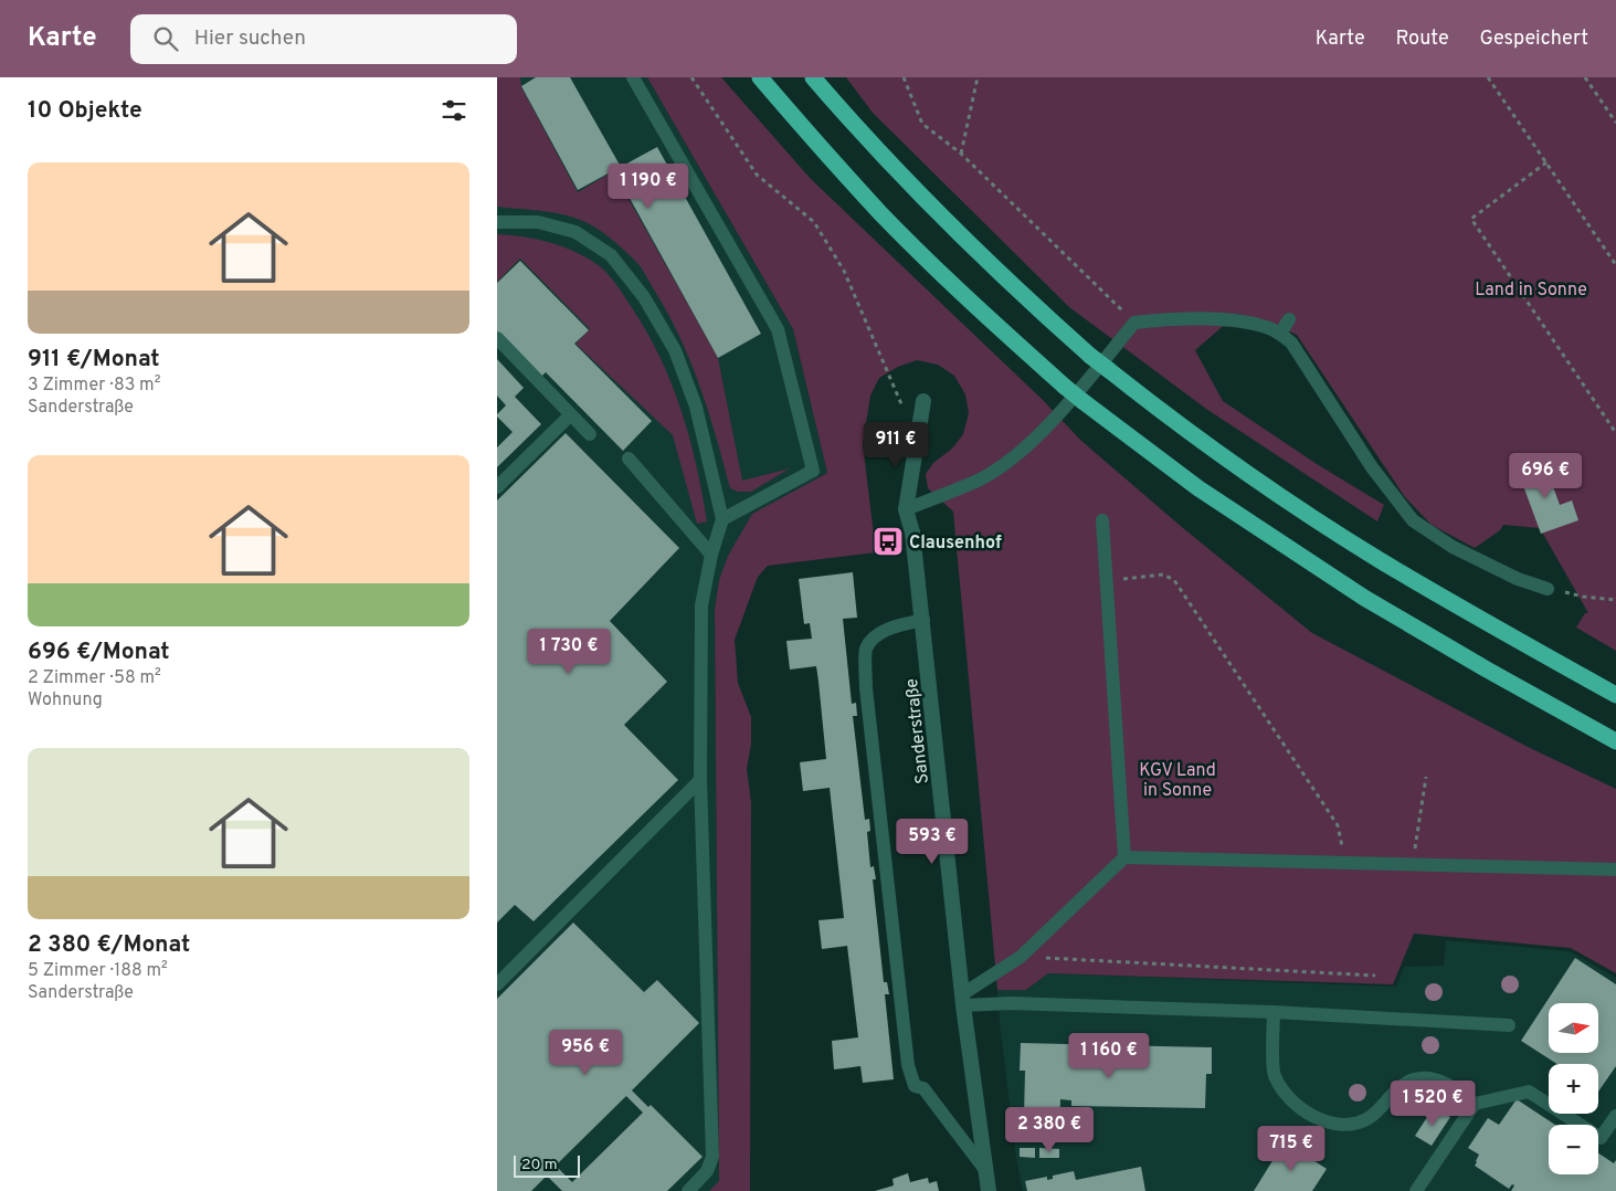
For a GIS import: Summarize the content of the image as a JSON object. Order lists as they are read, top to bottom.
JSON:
{
  "streets": {
    "street": ["Sanderstraße"]
  },
  "parks": ["Land in Sonne", "KGV Land in Sonne"],
  "places": {
    "bus stop": ["Clausenhof"]
  },
  "scale_bar": "20 m",
  "north": "right",
  "page": {
    "header": "Karte",
    "search": "Hier suchen",
    "nav": ["Karte", "Route", "Gespeichert"],
    "heading": "10 Objekte",
    "list": [
      {
        "name": "911 €/Monat",
        "note": "3 Zimmer · 83 m² · Sanderstraße"
      },
      {
        "name": "696 €/Monat",
        "note": "2 Zimmer · 58 m² · Wohnung"
      },
      {
        "name": "2 380 €/Monat",
        "note": "5 Zimmer · 188 m² · Sanderstraße"
      }
    ],
    "price": [
      "1 190 €",
      "911 €",
      "696 €",
      "1 730 €",
      "593 €",
      "956 €",
      "1 160 €",
      "1 520 €",
      "2 380 €",
      "715 €"
    ],
    "map_buttons": ["+", "−"],
    "scale": "20 m"
  }
}
